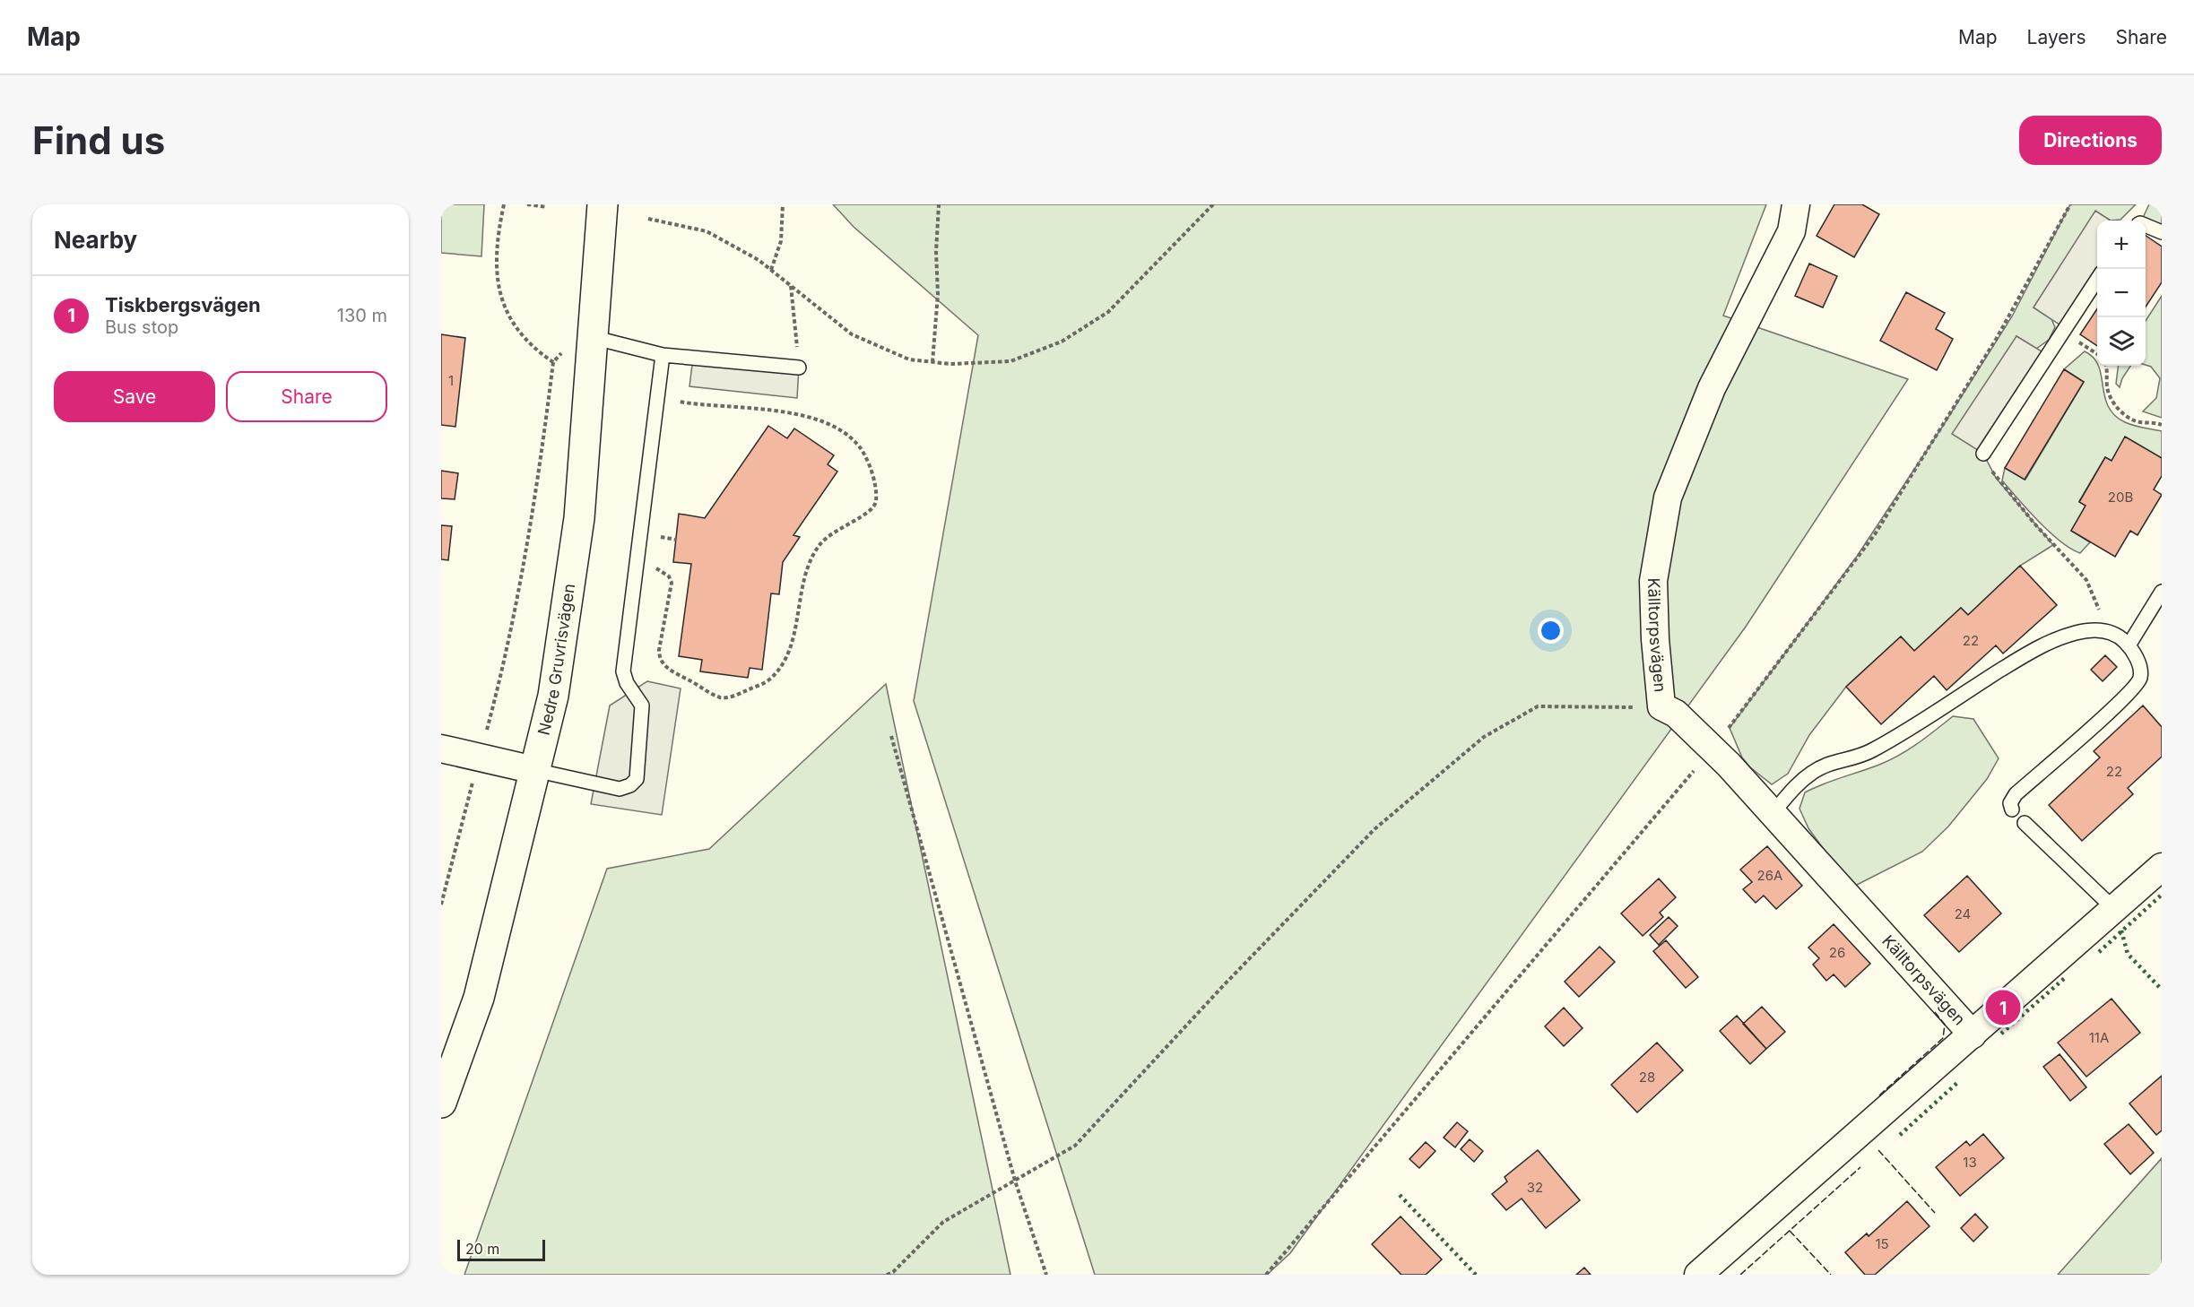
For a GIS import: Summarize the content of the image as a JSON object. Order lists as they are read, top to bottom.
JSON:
{
  "streets": {
    "street": ["Källtorpsvägen", "Nedre Gruvrisvägen"]
  },
  "house_numbers": [
    "1",
    "20B",
    "22",
    "22",
    "26A",
    "24",
    "26",
    "11A",
    "28",
    "13",
    "32",
    "15"
  ],
  "scale_bar": "20 m",
  "page": {
    "header": "Map",
    "nav": ["Map", "Layers", "Share"],
    "buttons": [
      "Directions",
      ["Save", "Share"]
    ],
    "title": "Find us",
    "heading": "Nearby",
    "map_buttons": ["+", "−"],
    "list": [
      {
        "mark": "1",
        "name": "Tiskbergsvägen",
        "note": "Bus stop",
        "value": "130 m"
      }
    ],
    "pins": "1",
    "scale": "20 m"
  }
}
